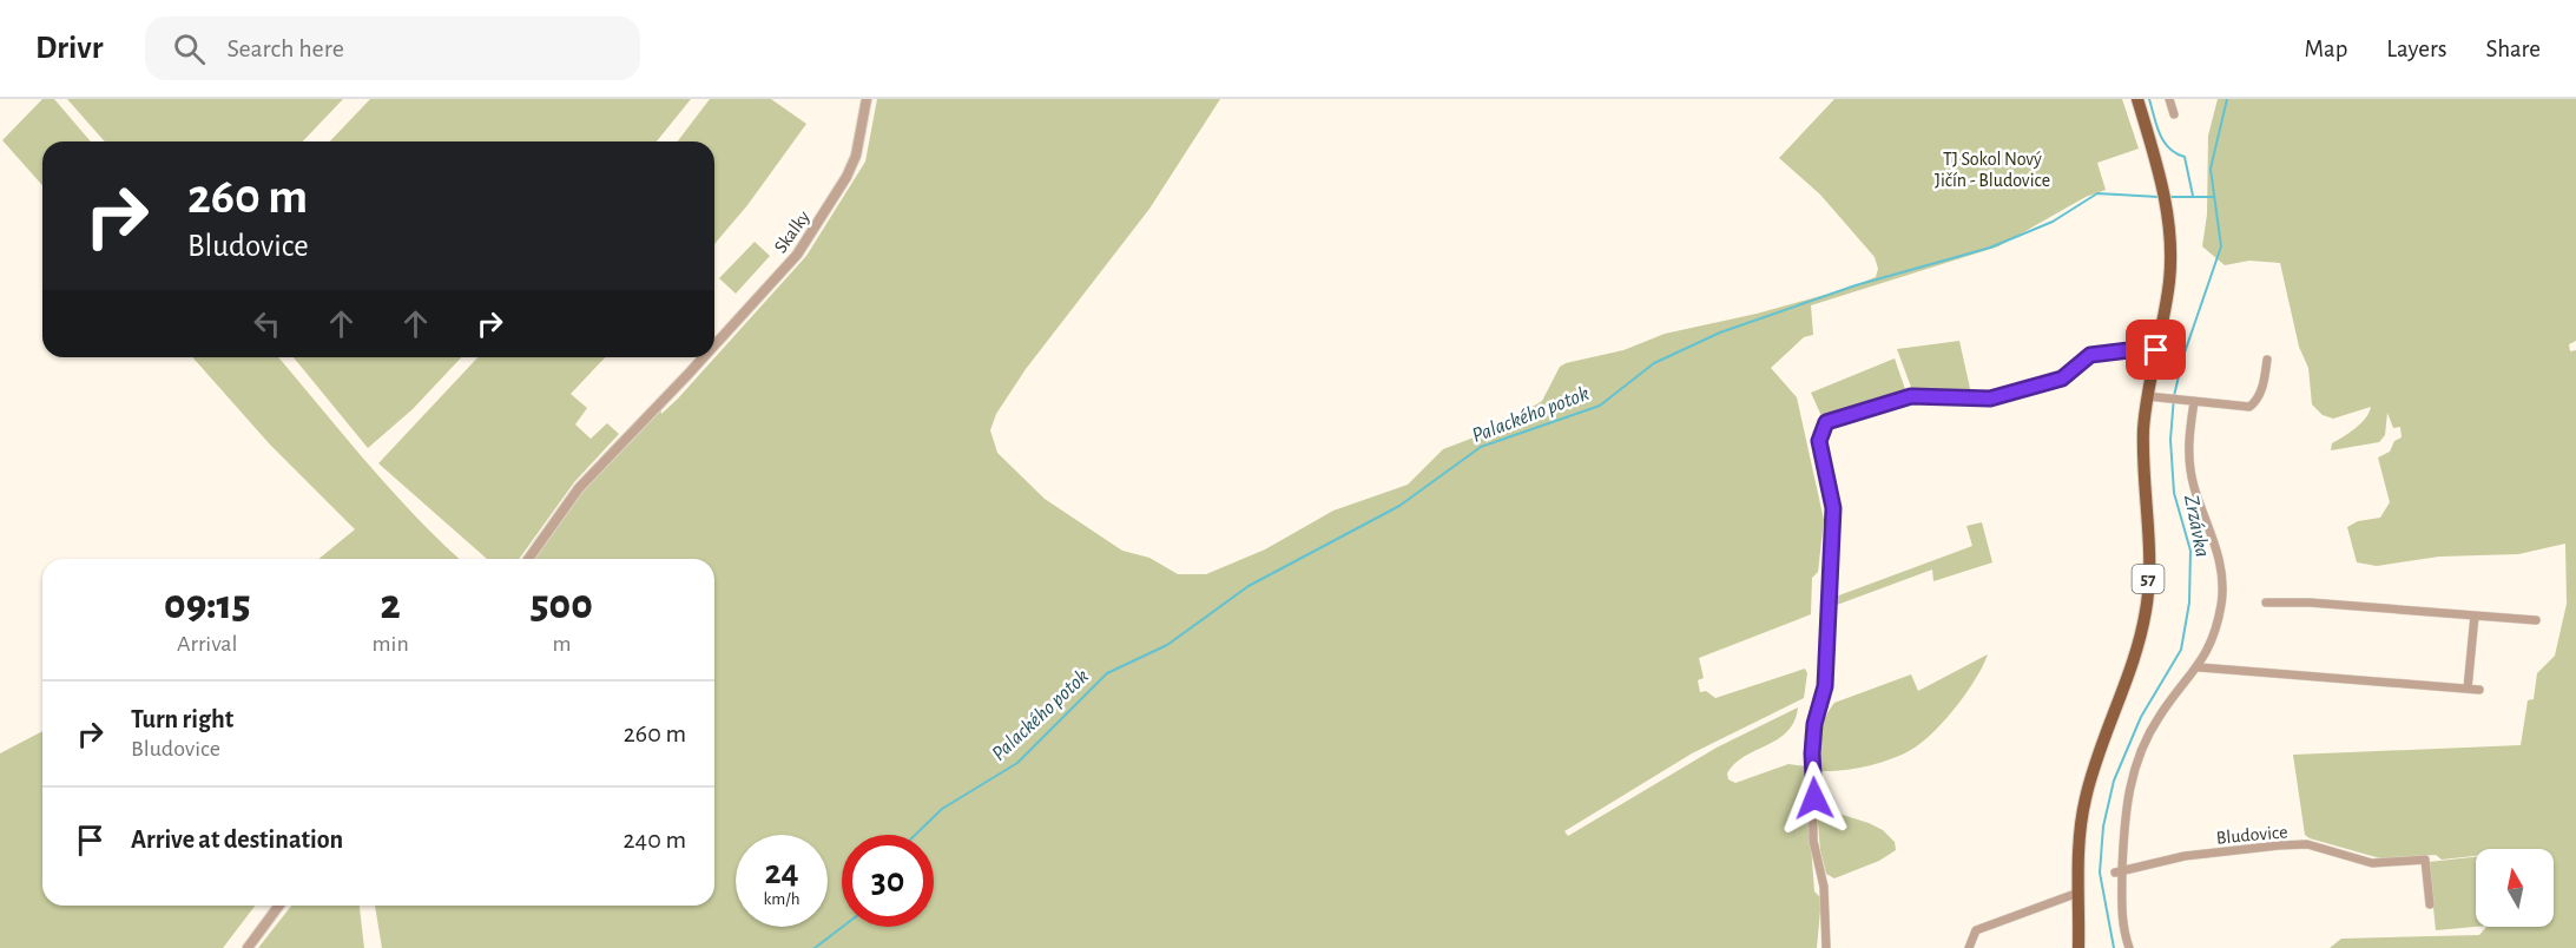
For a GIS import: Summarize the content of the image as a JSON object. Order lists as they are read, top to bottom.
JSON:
{
  "streets": {
    "main road": ["57"],
    "street": ["Skalky", "Bludovice"]
  },
  "water": ["Palackého potok", "Zrzávka"],
  "parks": ["TJ Sokol Nový Jičín - Bludovice"],
  "north": "top",
  "page": {
    "header": "Drivr",
    "search": "Search here",
    "nav": ["Map", "Layers", "Share"],
    "turn": ["260 m", "Bludovice"],
    "eta": [
      "09:15",
      "Arrival",
      "2",
      "min",
      "500",
      "m"
    ],
    "list": [
      {
        "name": "Turn right",
        "note": "Bludovice",
        "value": "260 m"
      },
      {
        "name": "Arrive at destination",
        "value": "240 m"
      }
    ],
    "speed": "24 km/h",
    "limit": "30"
  }
}
